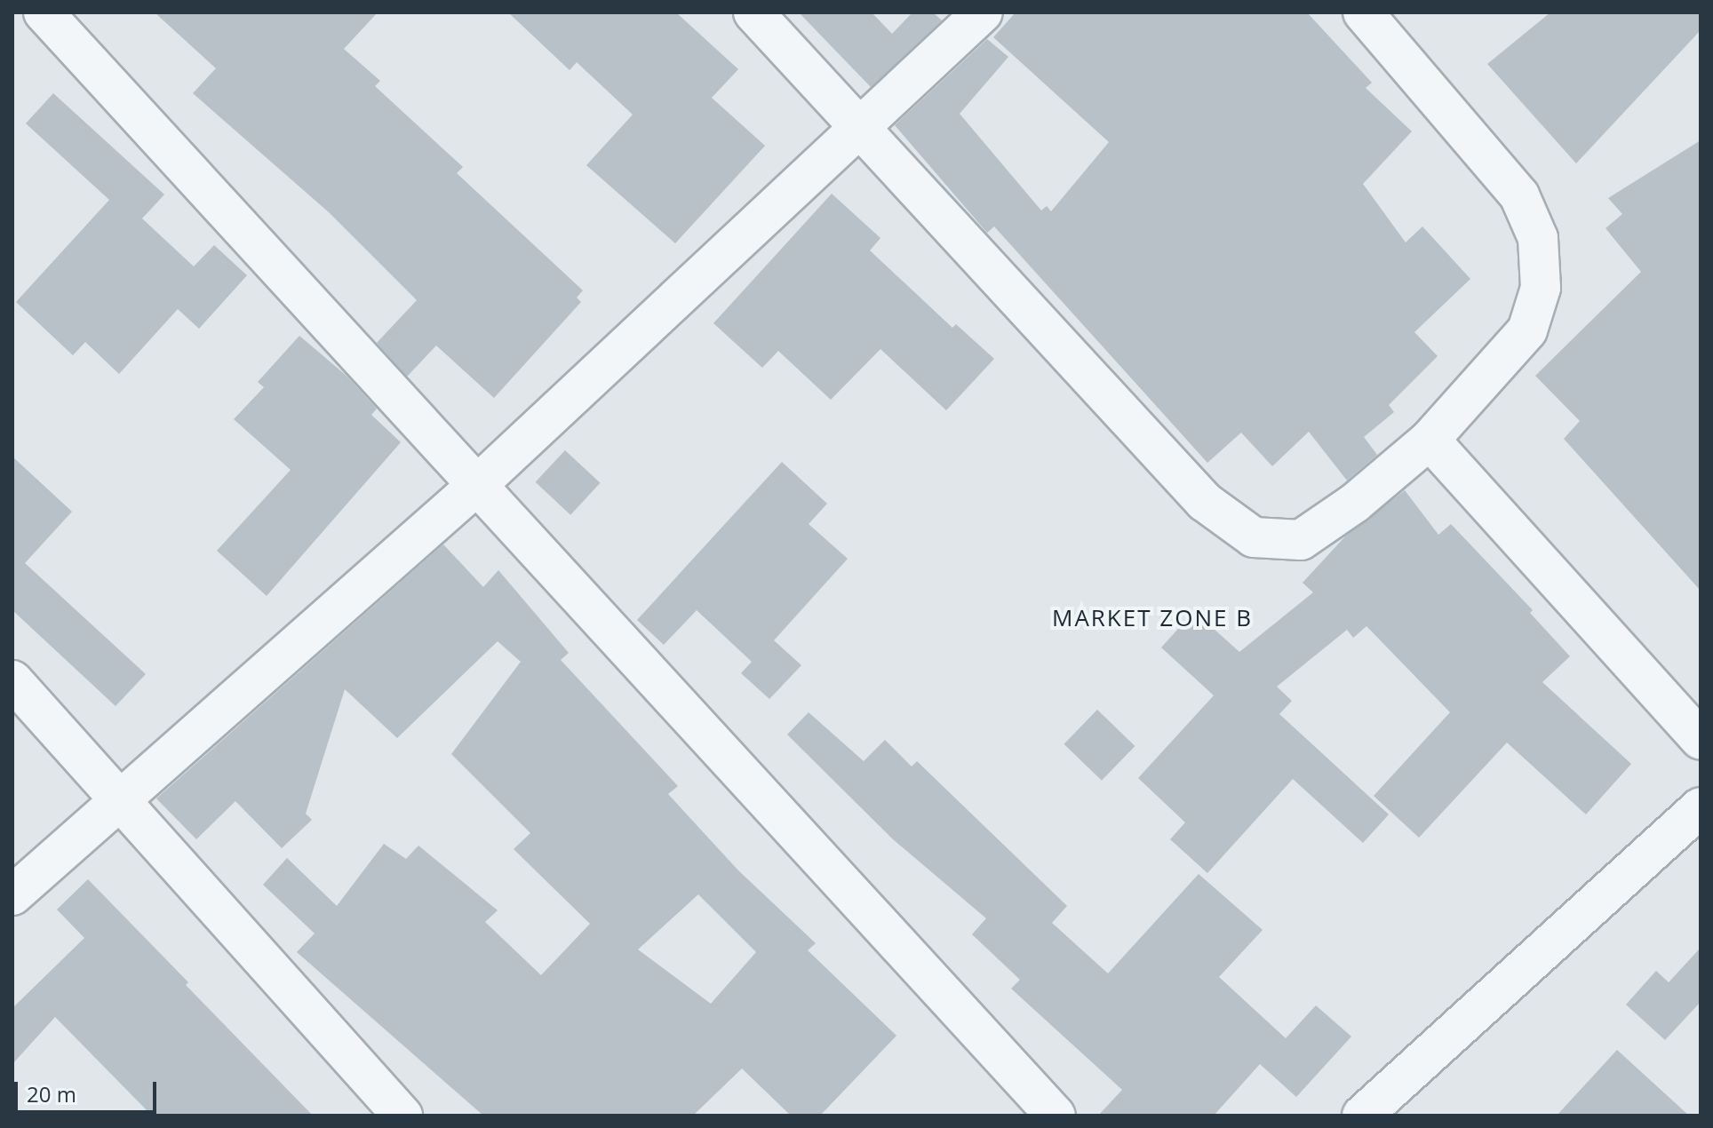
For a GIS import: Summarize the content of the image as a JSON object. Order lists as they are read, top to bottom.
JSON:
{
  "districts": ["MARKET ZONE B"],
  "scale_bar": "20 m"
}
